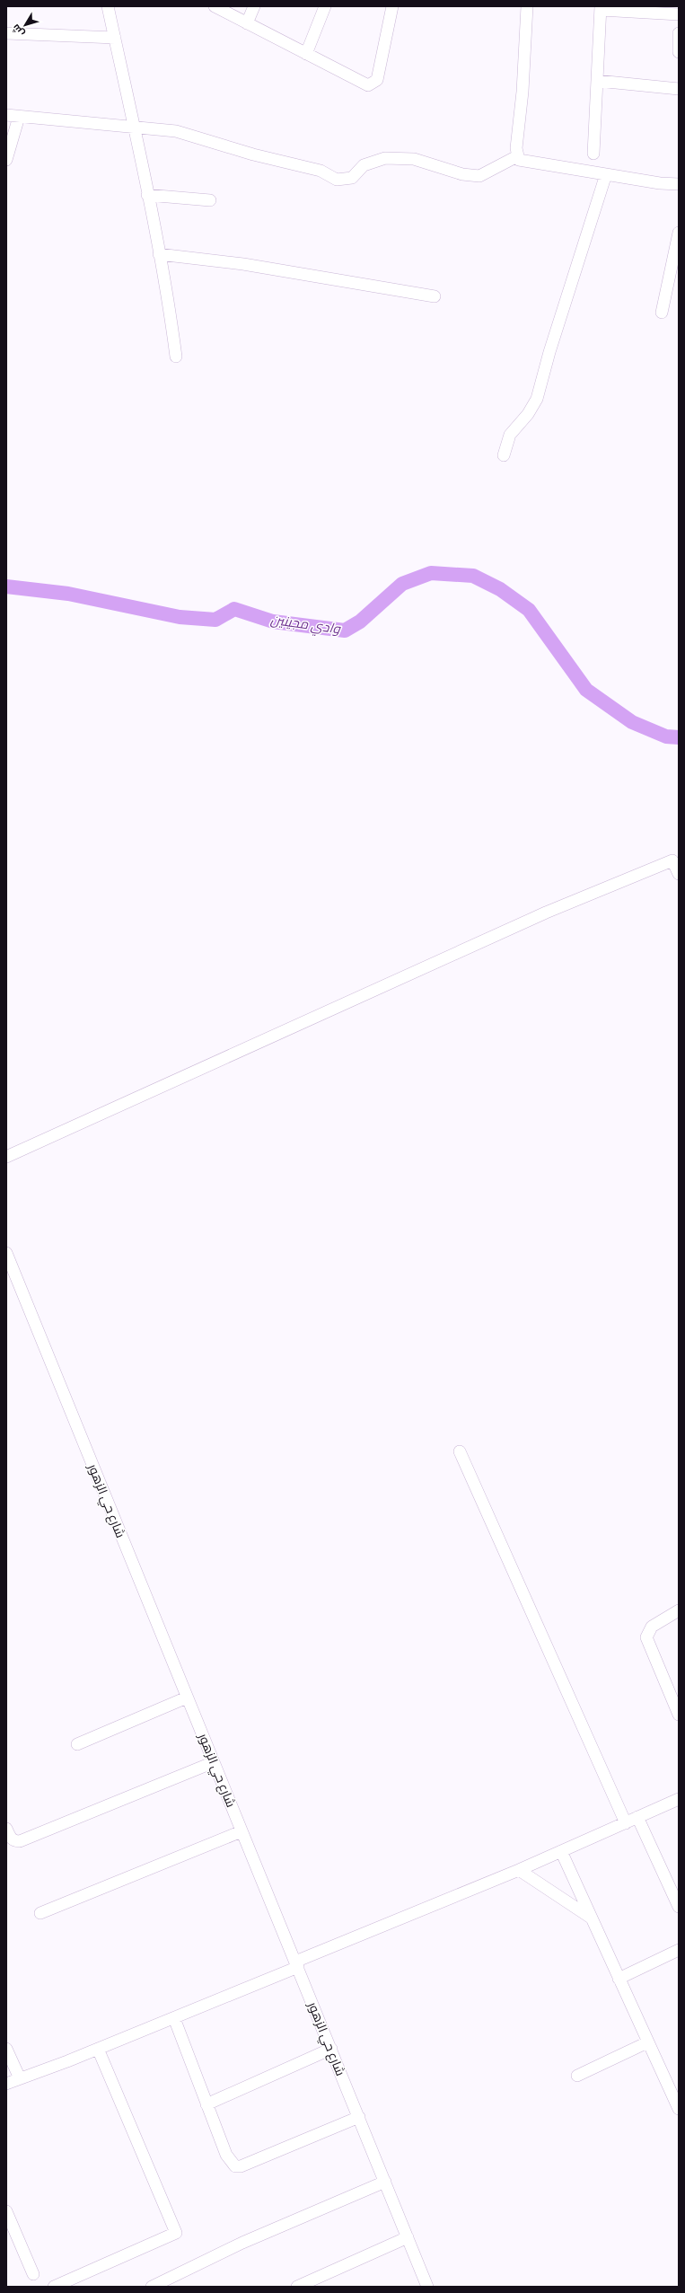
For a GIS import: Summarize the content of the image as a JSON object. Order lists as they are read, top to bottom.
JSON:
{
  "streets": {
    "street": ["شارع حي الزهور"]
  },
  "water": ["وادي مجينين"],
  "north": "bottom left"
}
